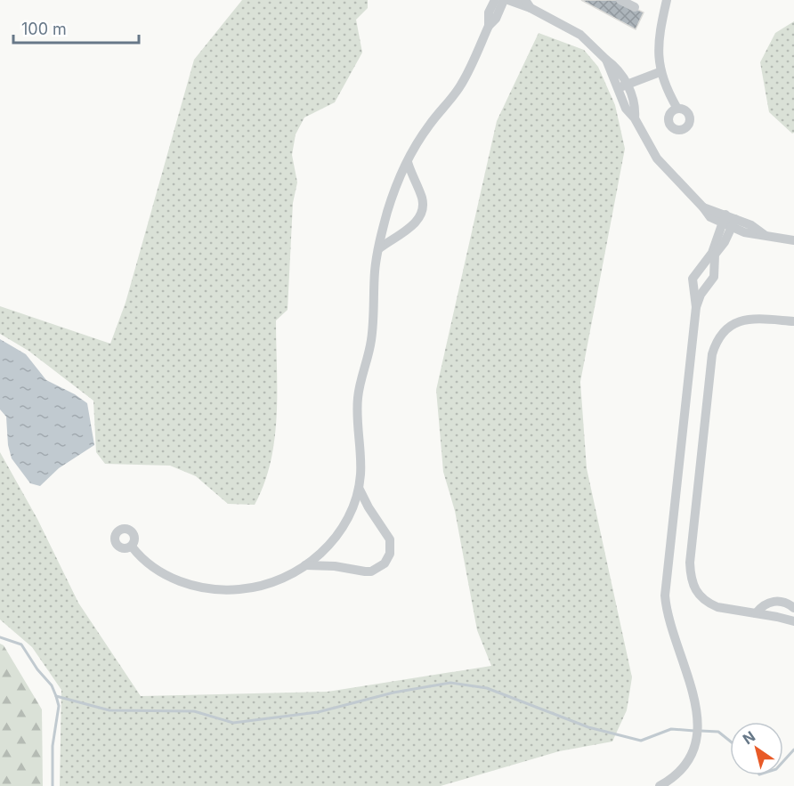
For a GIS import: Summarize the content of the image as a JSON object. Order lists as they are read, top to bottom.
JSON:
{
  "scale_bar": "100 m",
  "north": "top left"
}
